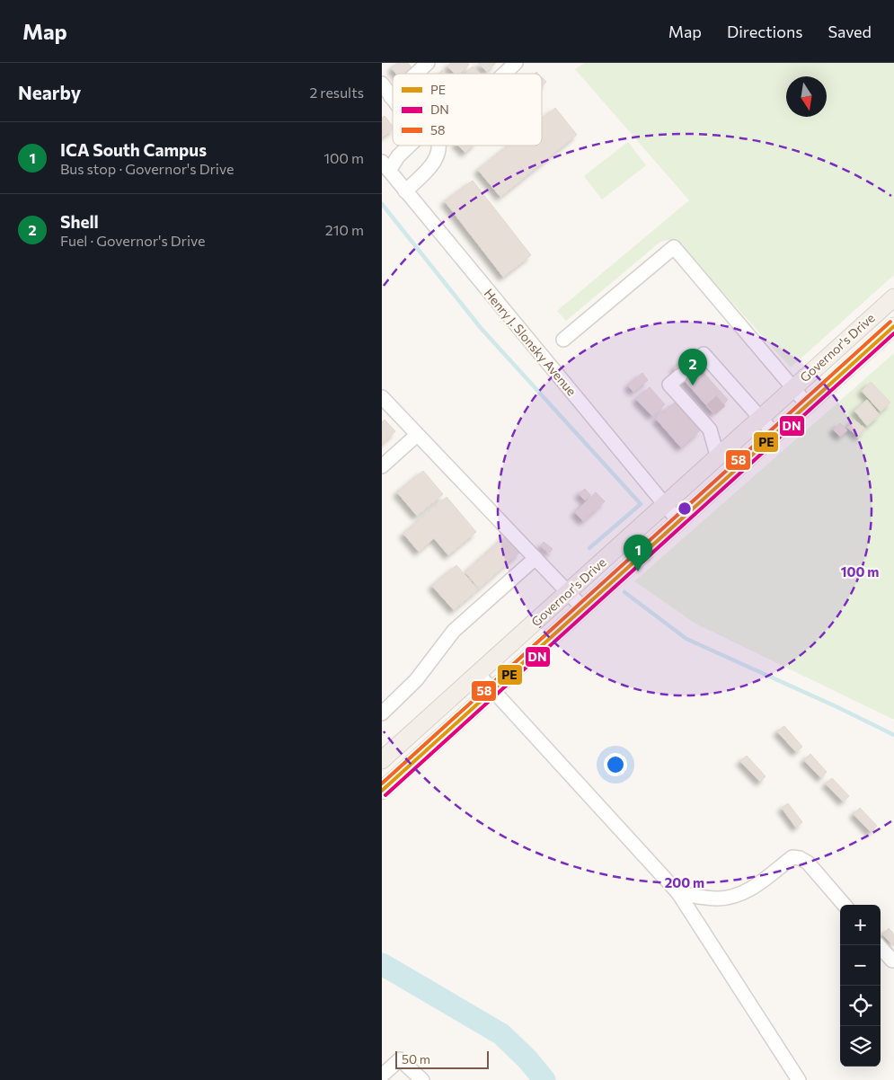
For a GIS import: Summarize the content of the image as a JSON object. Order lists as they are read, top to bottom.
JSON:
{
  "streets": {
    "main road": ["Governor's Drive"],
    "street": ["Henry J. Slonsky Avenue"]
  },
  "crossings": [
    ["Henry J. Slonsky Avenue", "Governor's Drive"]
  ],
  "lines": ["transit line 58", "transit line PE", "transit line DN"],
  "legend": ["PE", "DN", "58"],
  "scale_bar": "50 m",
  "north": "bottom",
  "page": {
    "header": "Map",
    "nav": ["Map", "Directions", "Saved"],
    "heading": ["Nearby", "2 results"],
    "list": [
      {
        "mark": "1",
        "name": "ICA South Campus",
        "note": "Bus stop · Governor's Drive",
        "value": "100 m"
      },
      {
        "mark": "2",
        "name": "Shell",
        "note": "Fuel · Governor's Drive",
        "value": "210 m"
      }
    ],
    "pins": ["2", "1"],
    "map_buttons": ["+", "−"],
    "scale": "50 m"
  },
  "rings": ["100 m", "200 m"]
}
